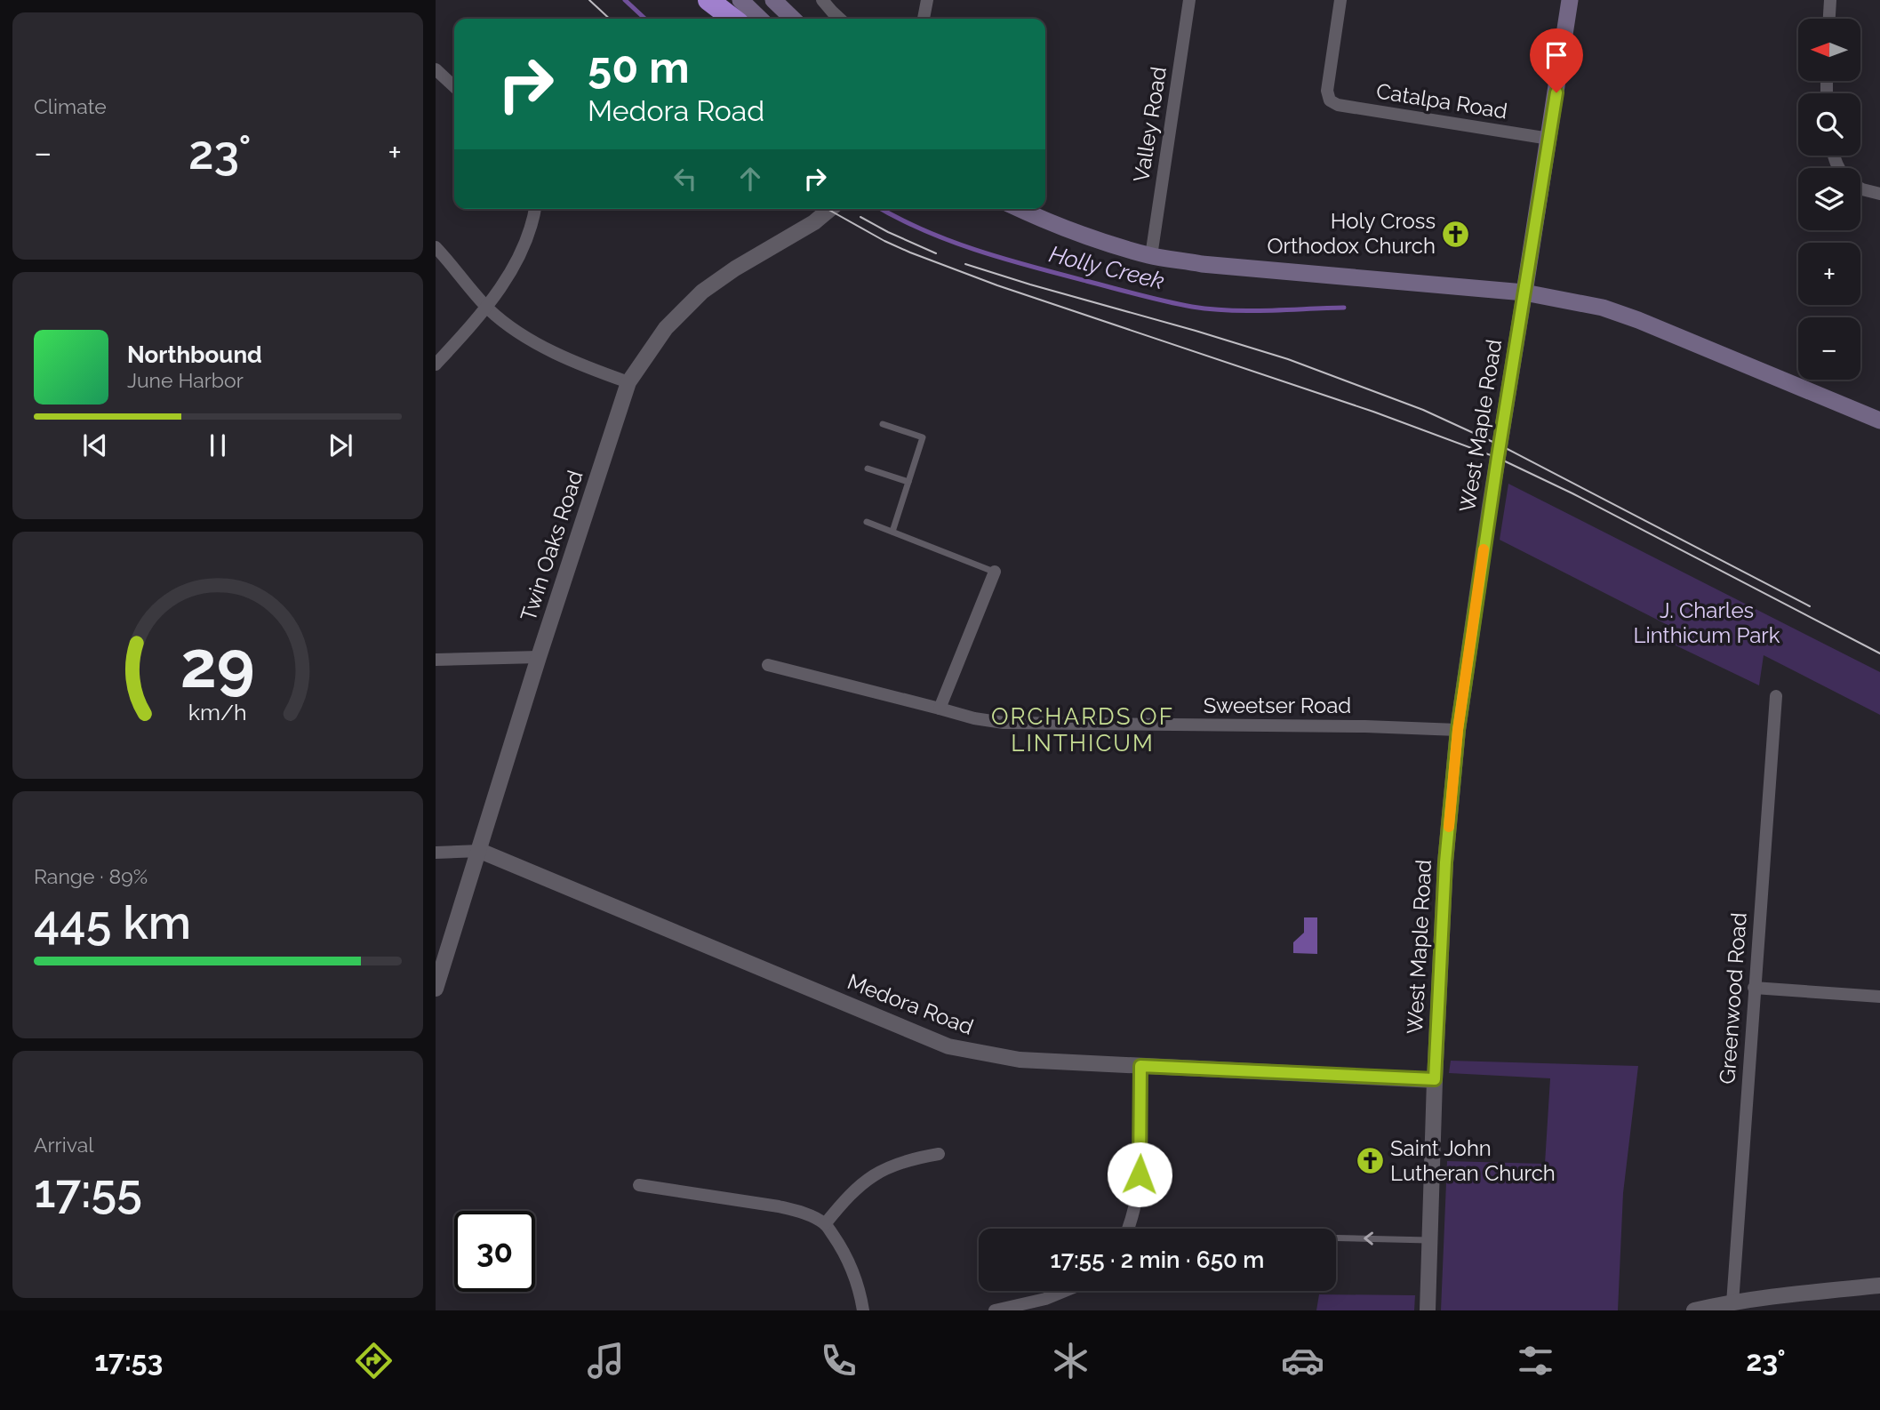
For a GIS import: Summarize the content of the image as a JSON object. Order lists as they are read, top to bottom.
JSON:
{
  "streets": {
    "street": [
      "Catalpa Road",
      "Valley Road",
      "West Maple Road",
      "Twin Oaks Road",
      "Sweetser Road",
      "Greenwood Road",
      "Medora Road"
    ]
  },
  "crossings": [
    ["West Maple Road", "Sweetser Road"],
    ["West Maple Road", "Medora Road"],
    ["Twin Oaks Road", "Medora Road"]
  ],
  "districts": ["ORCHARDS OF LINTHICUM"],
  "water": ["Holly Creek"],
  "parks": ["J. Charles Linthicum Park"],
  "places": {
    "church": ["Holy Cross Orthodox Church", "Saint John Lutheran Church"]
  },
  "north": "left",
  "page": {
    "tile": [
      "Climate",
      ["Range · 89%", "445 km"],
      ["Arrival", "17:55"]
    ],
    "map_buttons": ["+", "−"],
    "turn": ["50 m", "Medora Road"],
    "heat": ["−", "23°", "+"],
    "song": ["Northbound", "June Harbor"],
    "limit": "30",
    "trip": "17:55 · 2 min · 650 m",
    "tabs": ["17:53", "23°"],
    "gauge": ["29", "km/h"]
  }
}
